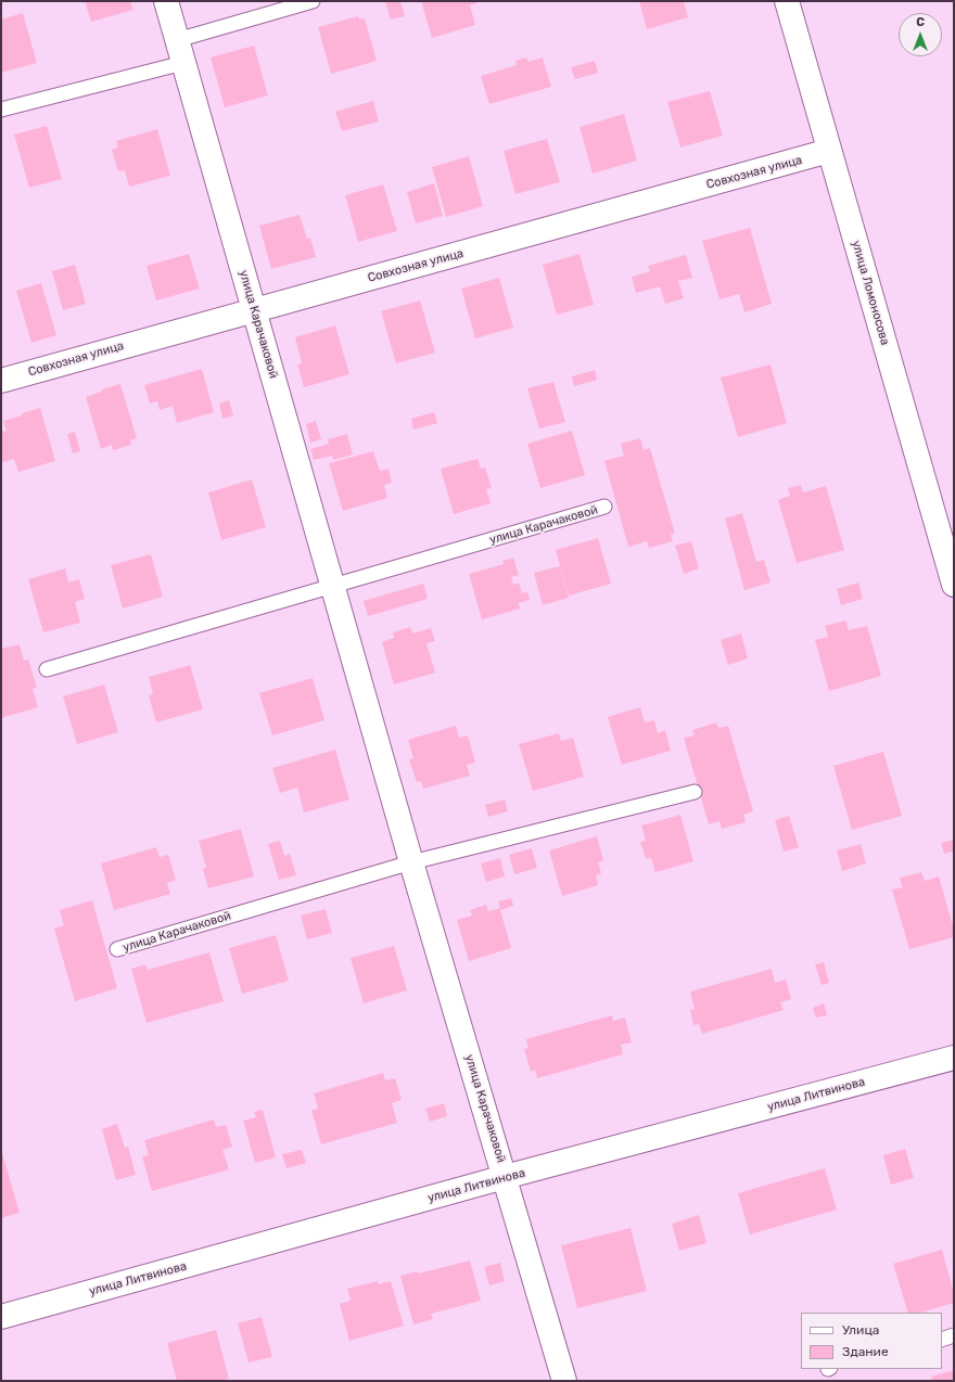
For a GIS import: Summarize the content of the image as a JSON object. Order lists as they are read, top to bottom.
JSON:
{
  "streets": {
    "street": [
      "Совхозная улица",
      "улица Ломоносова",
      "улица Карачаковой",
      "улица Литвинова"
    ]
  },
  "crossings": [
    ["Совхозная улица", "улица Ломоносова"],
    ["Совхозная улица", "улица Карачаковой"],
    ["улица Карачаковой", "улица Литвинова"]
  ],
  "legend": ["Улица", "Здание"],
  "north": "top"
}
